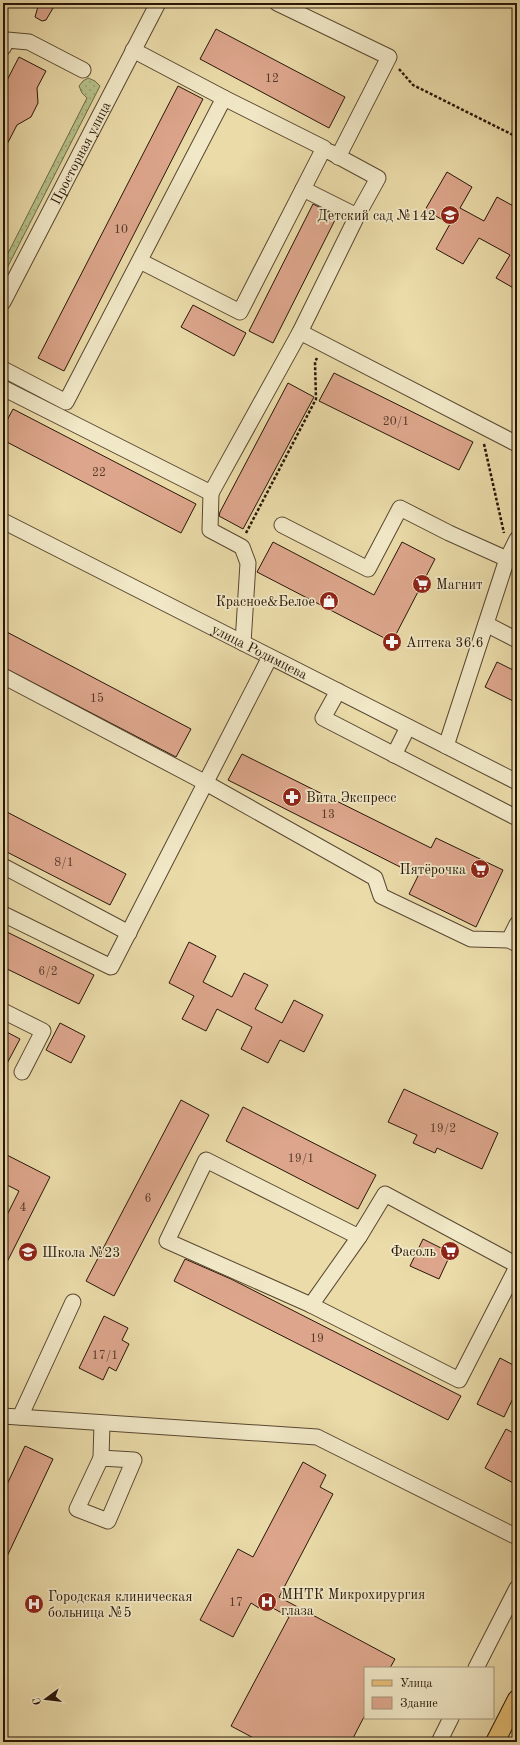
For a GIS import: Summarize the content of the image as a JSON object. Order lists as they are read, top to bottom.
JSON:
{
  "streets": {
    "street": ["Просторная улица", "улица Родимцева"]
  },
  "places": {
    "school or university": ["Детский сад №142", "Школа №23"],
    "supermarket": ["Магнит", "Пятёрочка", "Фасоль"],
    "shop": ["Красное&Белое"],
    "pharmacy": ["Аптека 36.6", "Вита Экспресс"],
    "hospital": ["МНТК Микрохирургия глаза", "Городская клиническая больница №5"]
  },
  "house_numbers": [
    "12",
    "10",
    "20/1",
    "22",
    "15",
    "13",
    "8/1",
    "6/2",
    "19/2",
    "19/1",
    "6",
    "4",
    "19",
    "17/1",
    "17"
  ],
  "legend": ["Улица", "Здание"],
  "north": "left"
}
